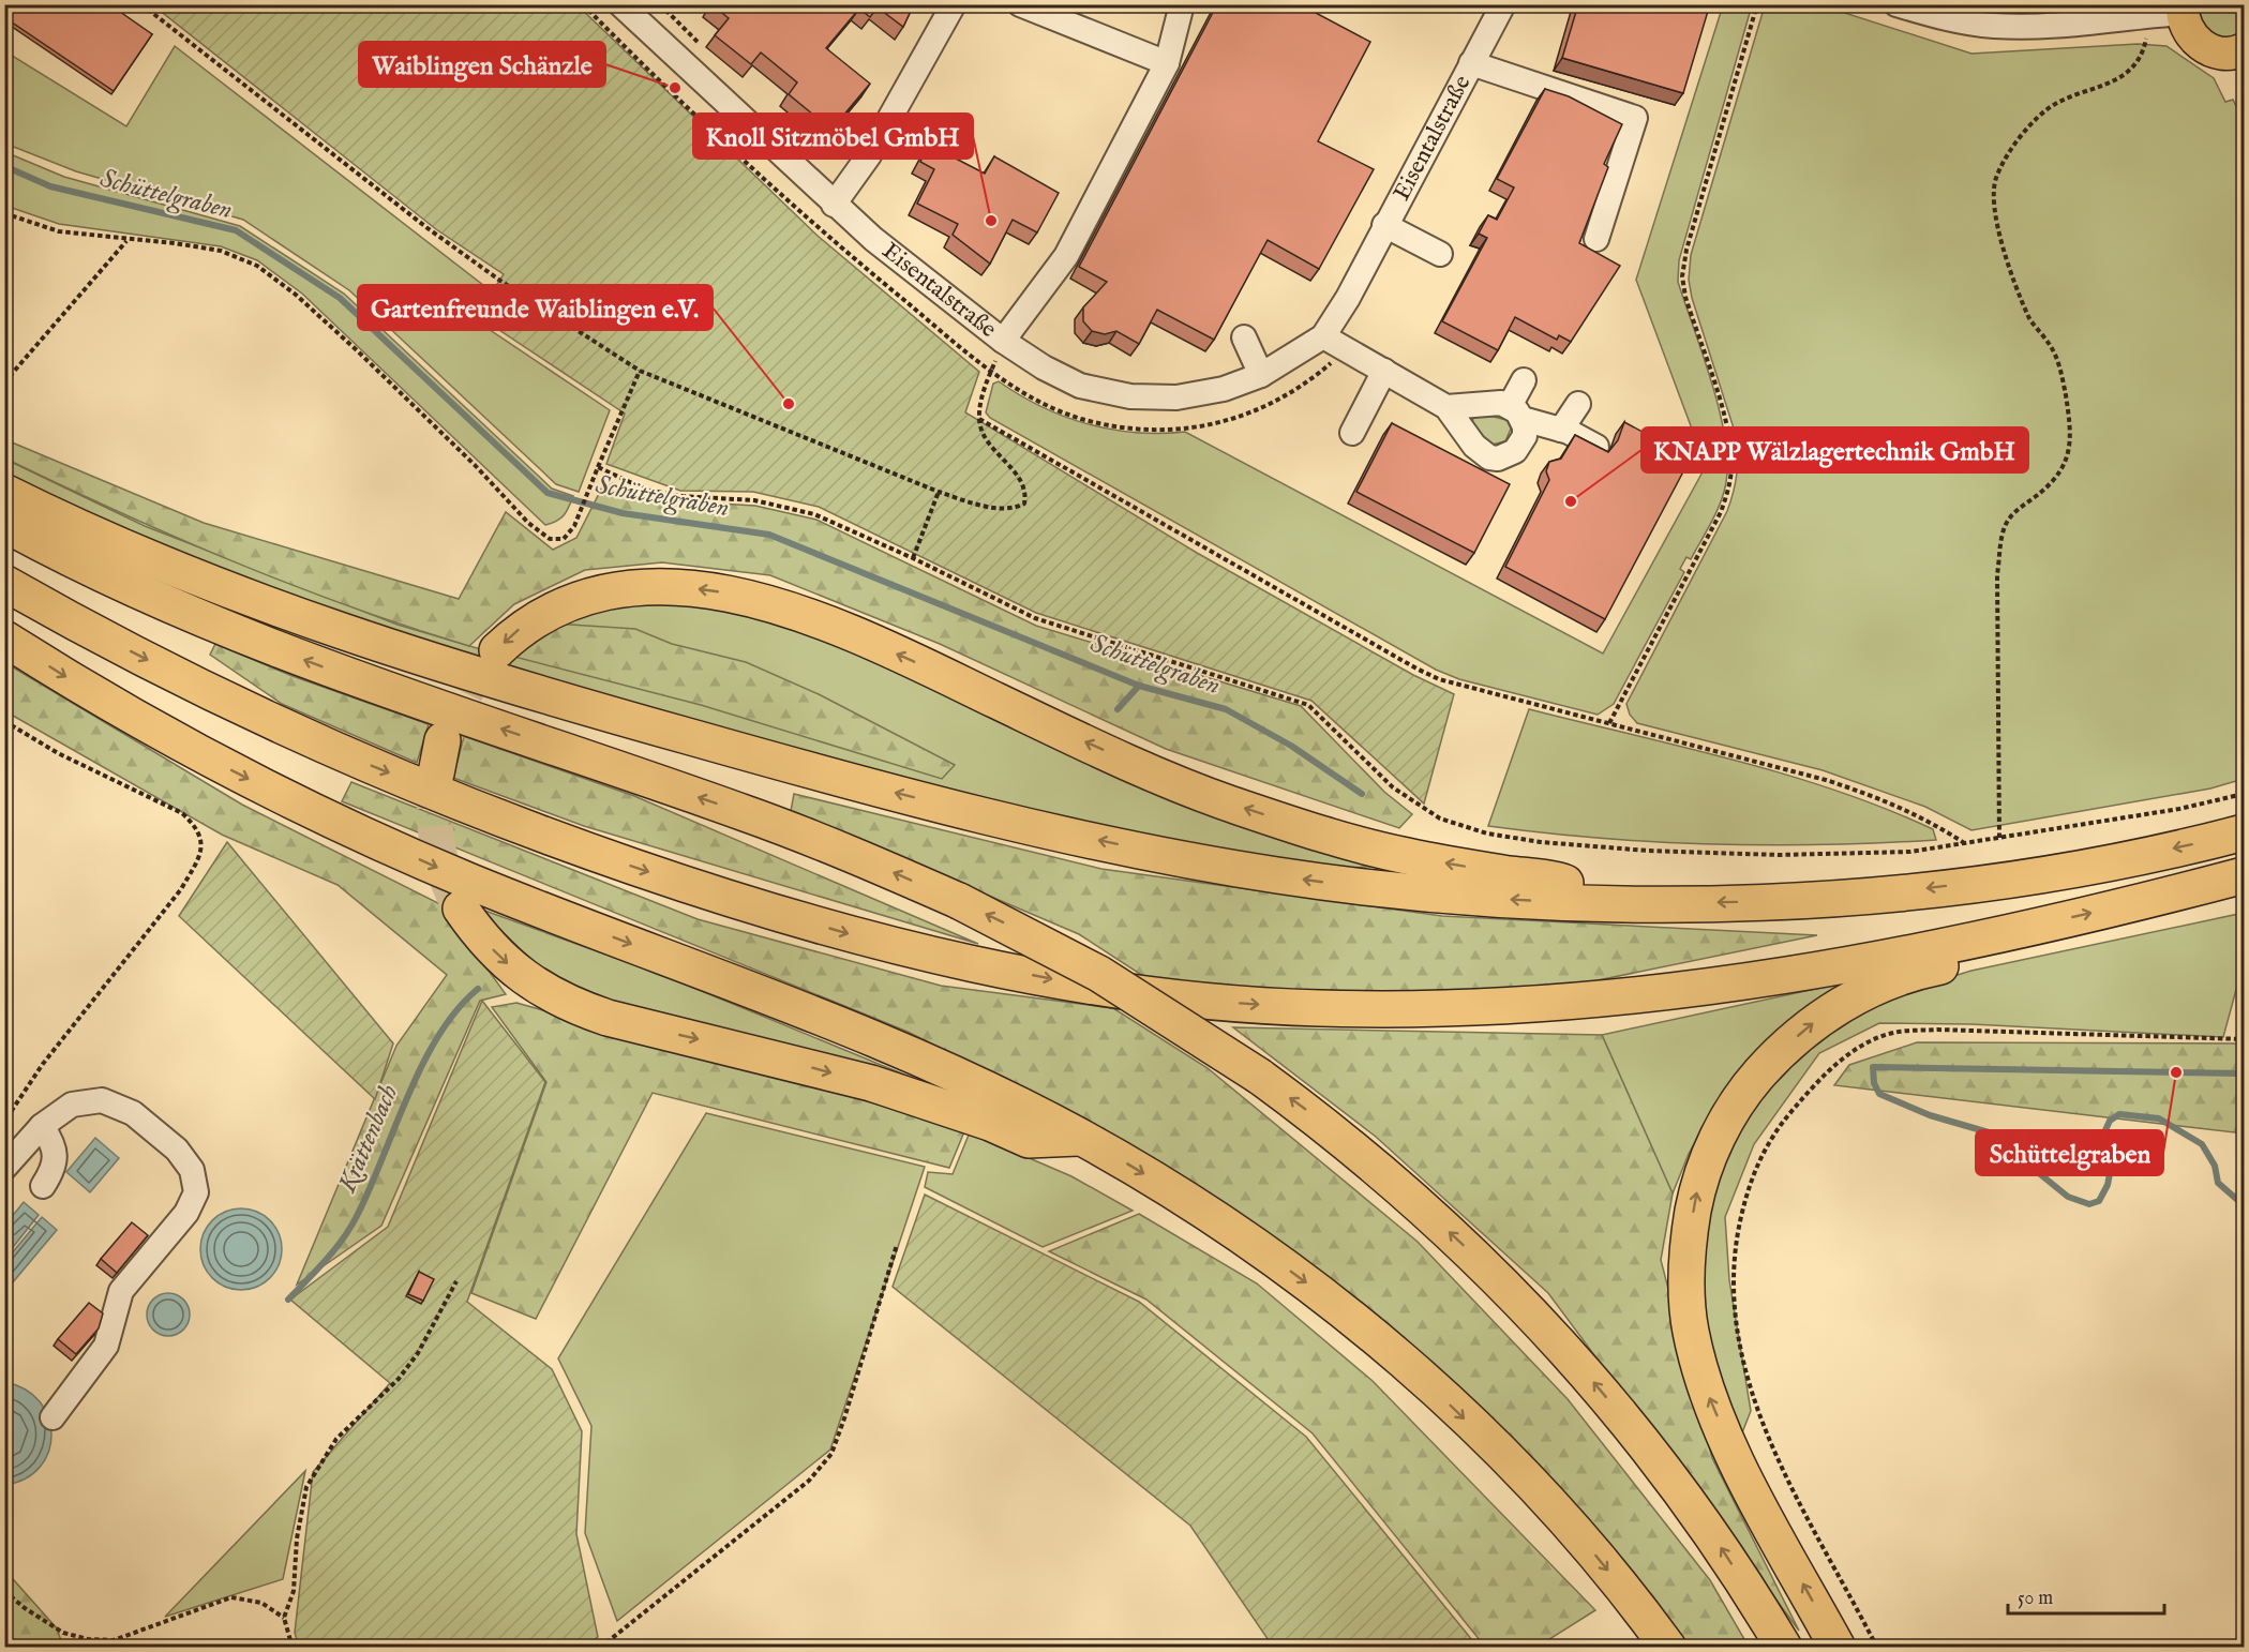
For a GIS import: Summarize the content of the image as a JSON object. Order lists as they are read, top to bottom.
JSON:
{
  "streets": {
    "street": ["Eisentalstraße"]
  },
  "water": ["Schüttelgraben", "Krättenbach"],
  "places": [
    "Waiblingen Schänzle",
    "Knoll Sitzmöbel GmbH",
    "Gartenfreunde Waiblingen e.V.",
    "KNAPP Wälzlagertechnik GmbH",
    "Schüttelgraben"
  ],
  "scale_bar": "50 m"
}
